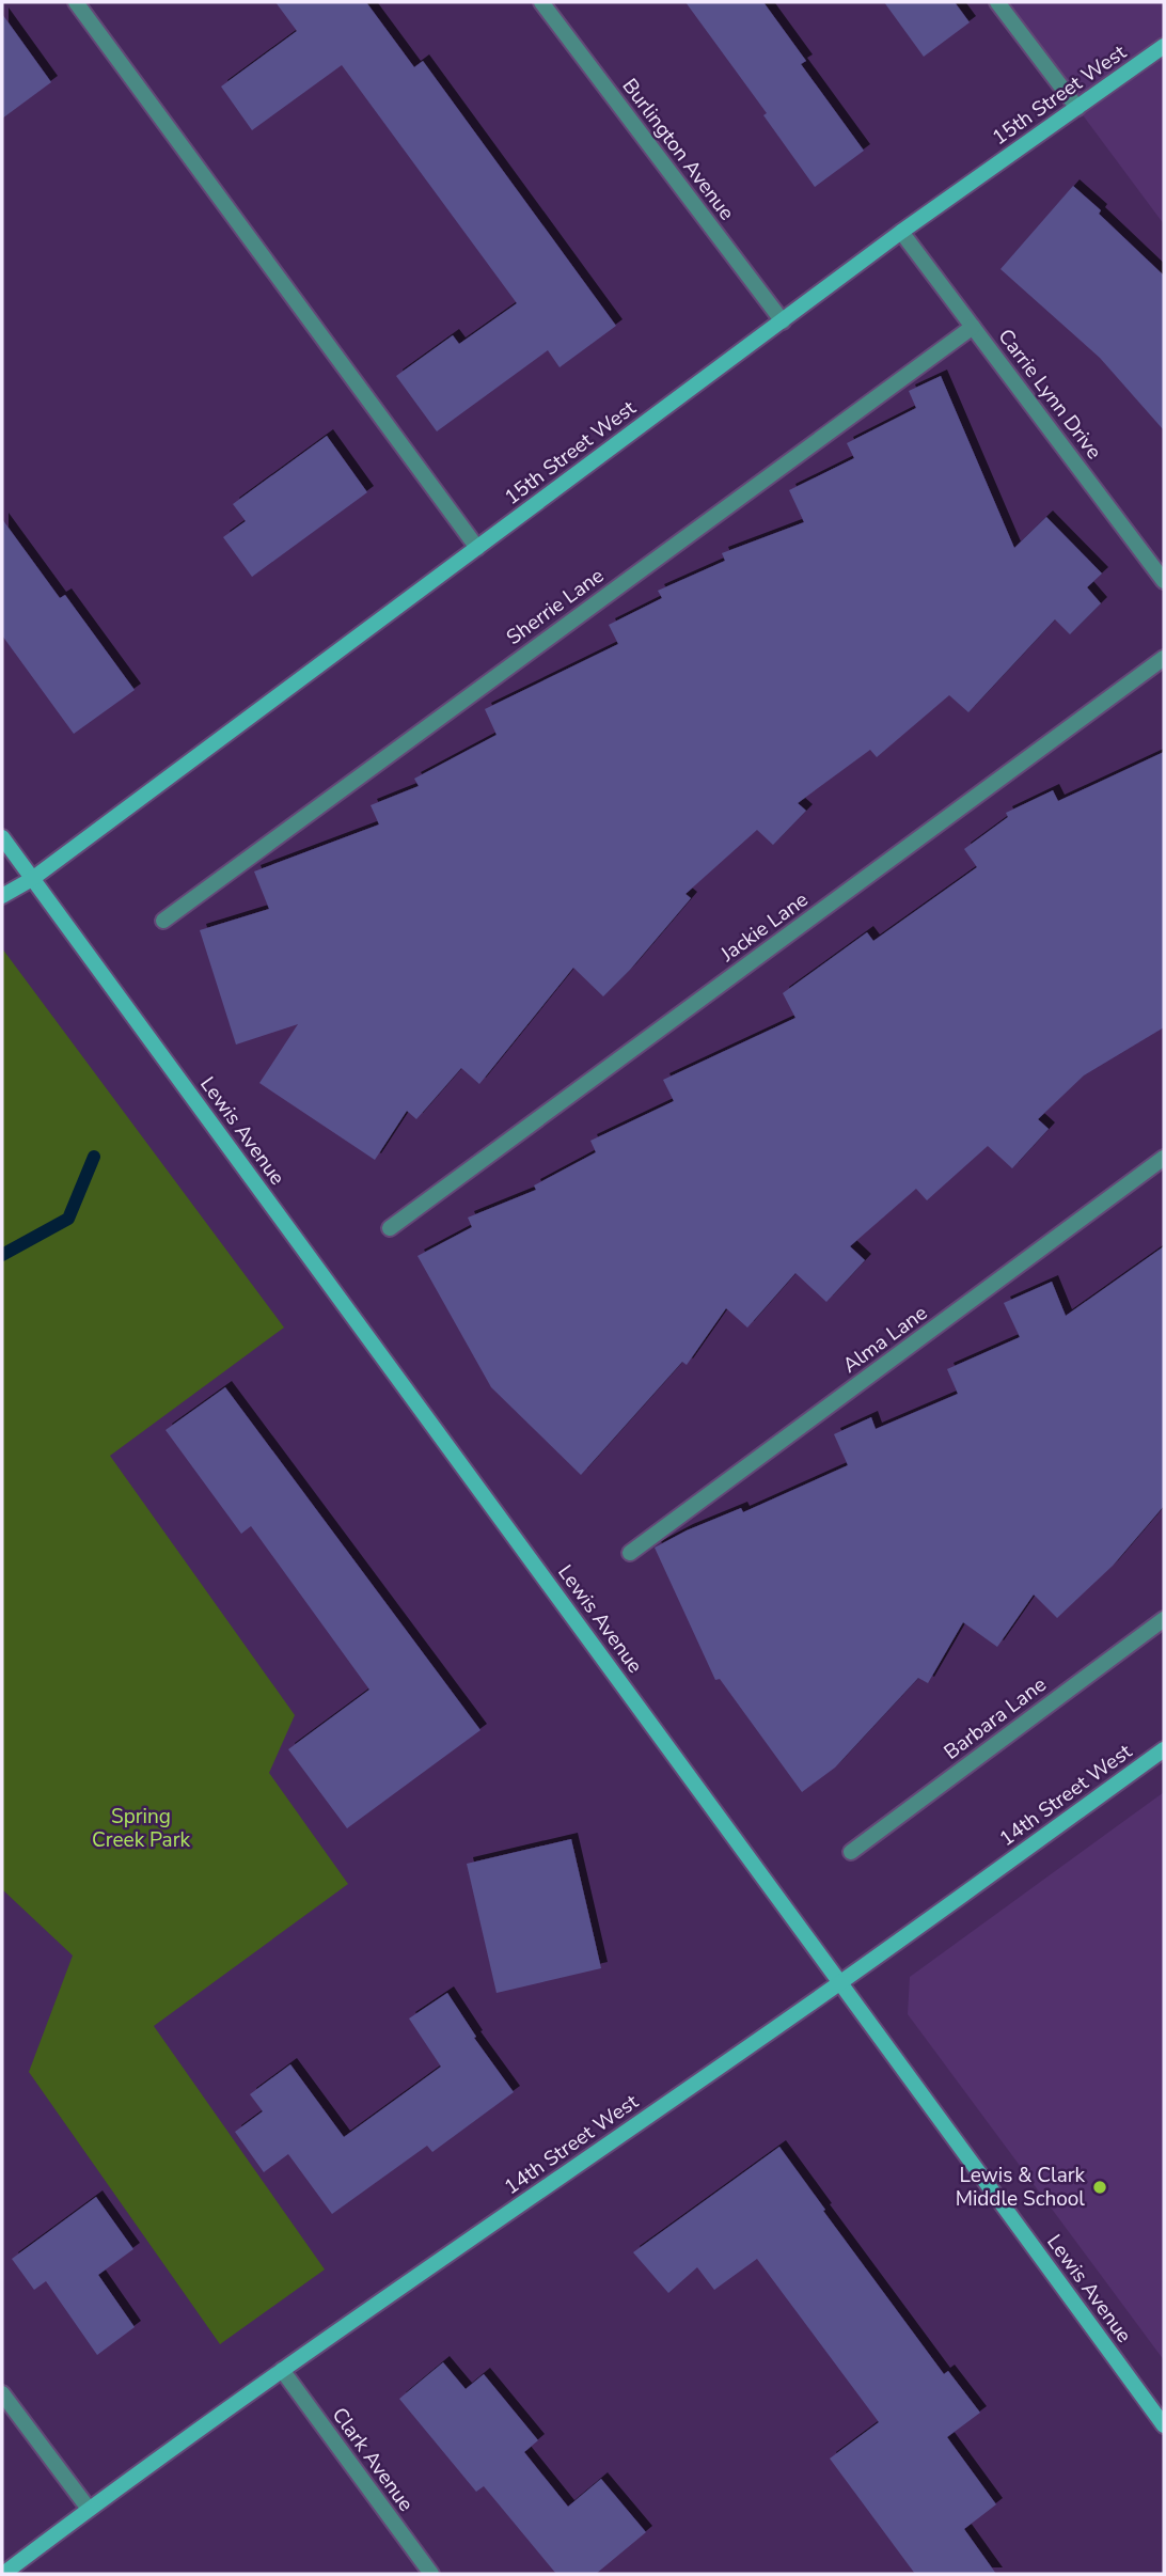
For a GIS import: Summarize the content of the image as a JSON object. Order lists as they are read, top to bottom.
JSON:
{
  "streets": {
    "street": [
      "15th Street West",
      "Burlington Avenue",
      "Carrie Lynn Drive",
      "Sherrie Lane",
      "Jackie Lane",
      "Lewis Avenue",
      "Alma Lane",
      "Barbara Lane",
      "14th Street West",
      "Clark Avenue"
    ]
  },
  "crossings": [
    ["15th Street West", "Burlington Avenue"],
    ["15th Street West", "Carrie Lynn Drive"],
    ["15th Street West", "Lewis Avenue"],
    ["Carrie Lynn Drive", "Sherrie Lane"],
    ["Lewis Avenue", "14th Street West"],
    ["14th Street West", "Clark Avenue"]
  ],
  "parks": ["Spring Creek Park"],
  "places": ["Lewis & Clark Middle School"]
}
